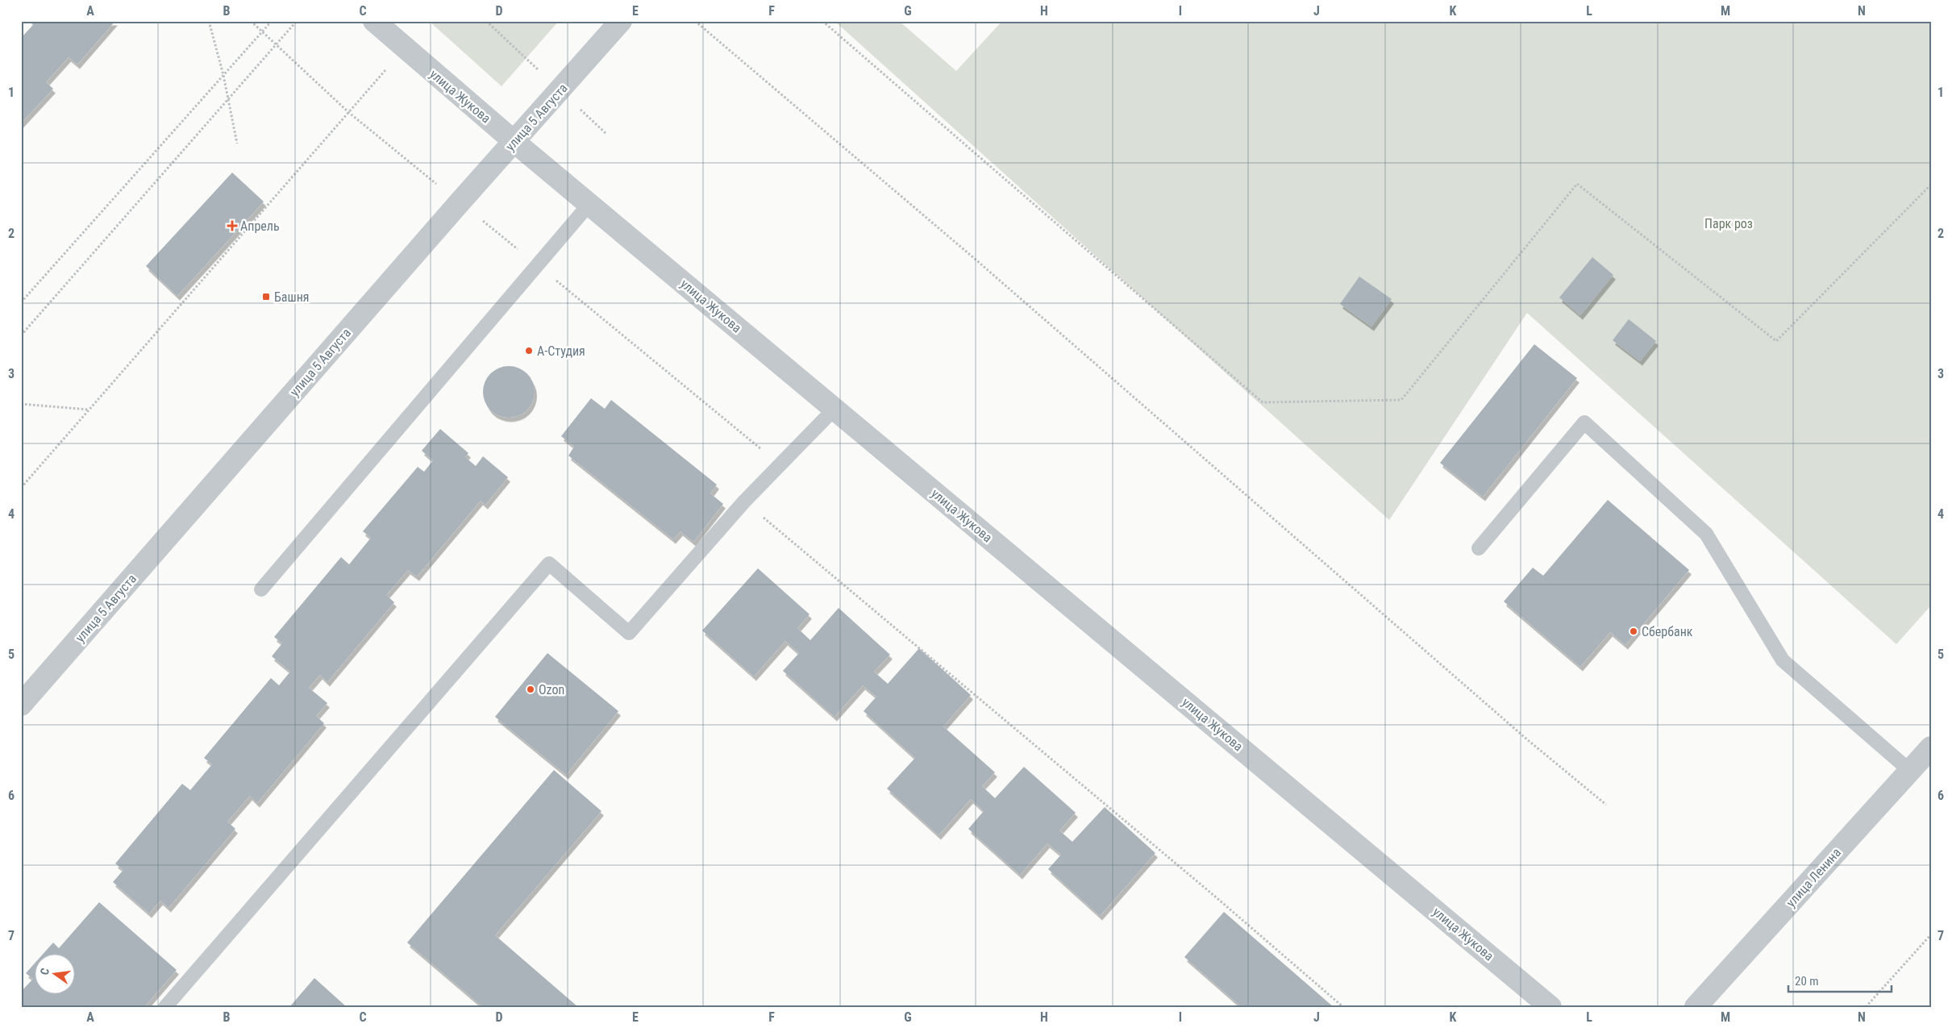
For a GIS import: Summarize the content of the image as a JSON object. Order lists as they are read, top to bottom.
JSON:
{
  "streets": {
    "street": ["улица Жукова", "улица 5 Августа", "улица Ленина"]
  },
  "crossings": [
    ["улица Жукова", "улица 5 Августа"]
  ],
  "parks": ["Парк роз"],
  "places": {
    "health": ["Апрель"],
    "transit": ["Башня"],
    "other": ["А-Студия", "Сбербанк", "Ozon"]
  },
  "scale_bar": "20 m",
  "north": "left",
  "grid": {
    "columns": [
      "A",
      "B",
      "C",
      "D",
      "E",
      "F",
      "G",
      "H",
      "I",
      "J",
      "K",
      "L",
      "M",
      "N"
    ],
    "rows": [
      "1",
      "2",
      "3",
      "4",
      "5",
      "6",
      "7"
    ]
  }
}
